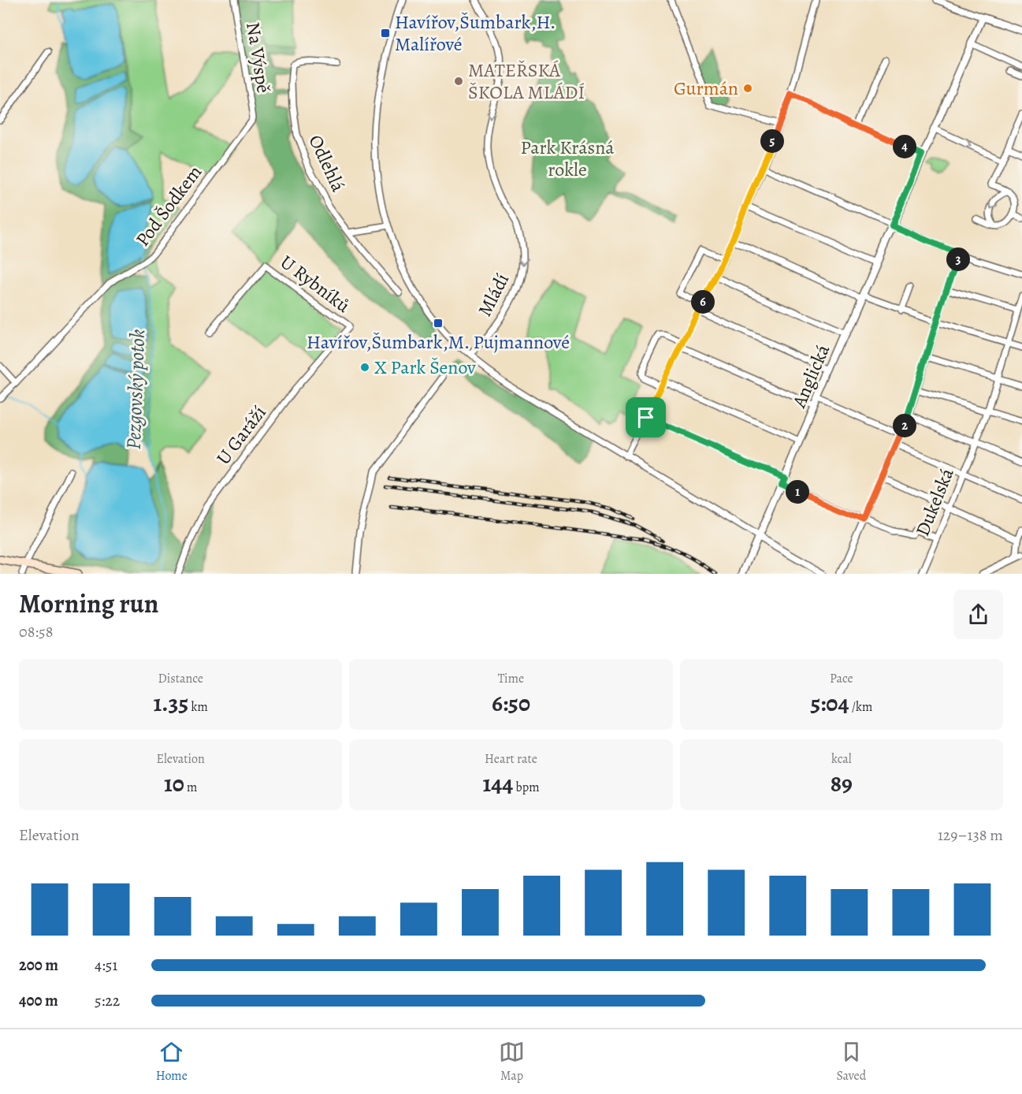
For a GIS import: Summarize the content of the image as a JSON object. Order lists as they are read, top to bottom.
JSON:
{
  "streets": {
    "street": [
      "Na Výspě",
      "Odlehlá",
      "Pod Šodkem",
      "U Rybníků",
      "Mládí",
      "Anglická",
      "U Garáží",
      "Dukelská"
    ]
  },
  "crossings": [
    ["Na Výspě", "Pod Šodkem"],
    ["U Rybníků", "U Garáží"]
  ],
  "one_way": ["Mládí"],
  "water": ["Pezgovský potok"],
  "parks": ["Park Krásná rokle"],
  "places": {
    "transit": ["Havířov,Šumbark,H. Malířové", "Havířov,Šumbark,M. Pujmannové"],
    "other": ["MATEŘSKÁ ŠKOLA MLÁDÍ", "Gurmán", "X Park Šenov"]
  },
  "page": {
    "pins": [
      "5",
      "4",
      "3",
      "6",
      "2",
      "1"
    ],
    "heading": ["Morning run", "08:58"],
    "stats": [
      ["Distance", "1.35 km"],
      ["Time", "6:50"],
      ["Pace", "5:04 /km"],
      ["Elevation", "10 m"],
      ["Heart rate", "144 bpm"],
      ["kcal", "89"]
    ],
    "chart": ["Elevation", "129–138 m"],
    "list": [
      {
        "name": "200 m",
        "note": "4:51"
      },
      {
        "name": "400 m",
        "note": "5:22"
      }
    ],
    "tabs": ["Home", "Map", "Saved"]
  }
}
